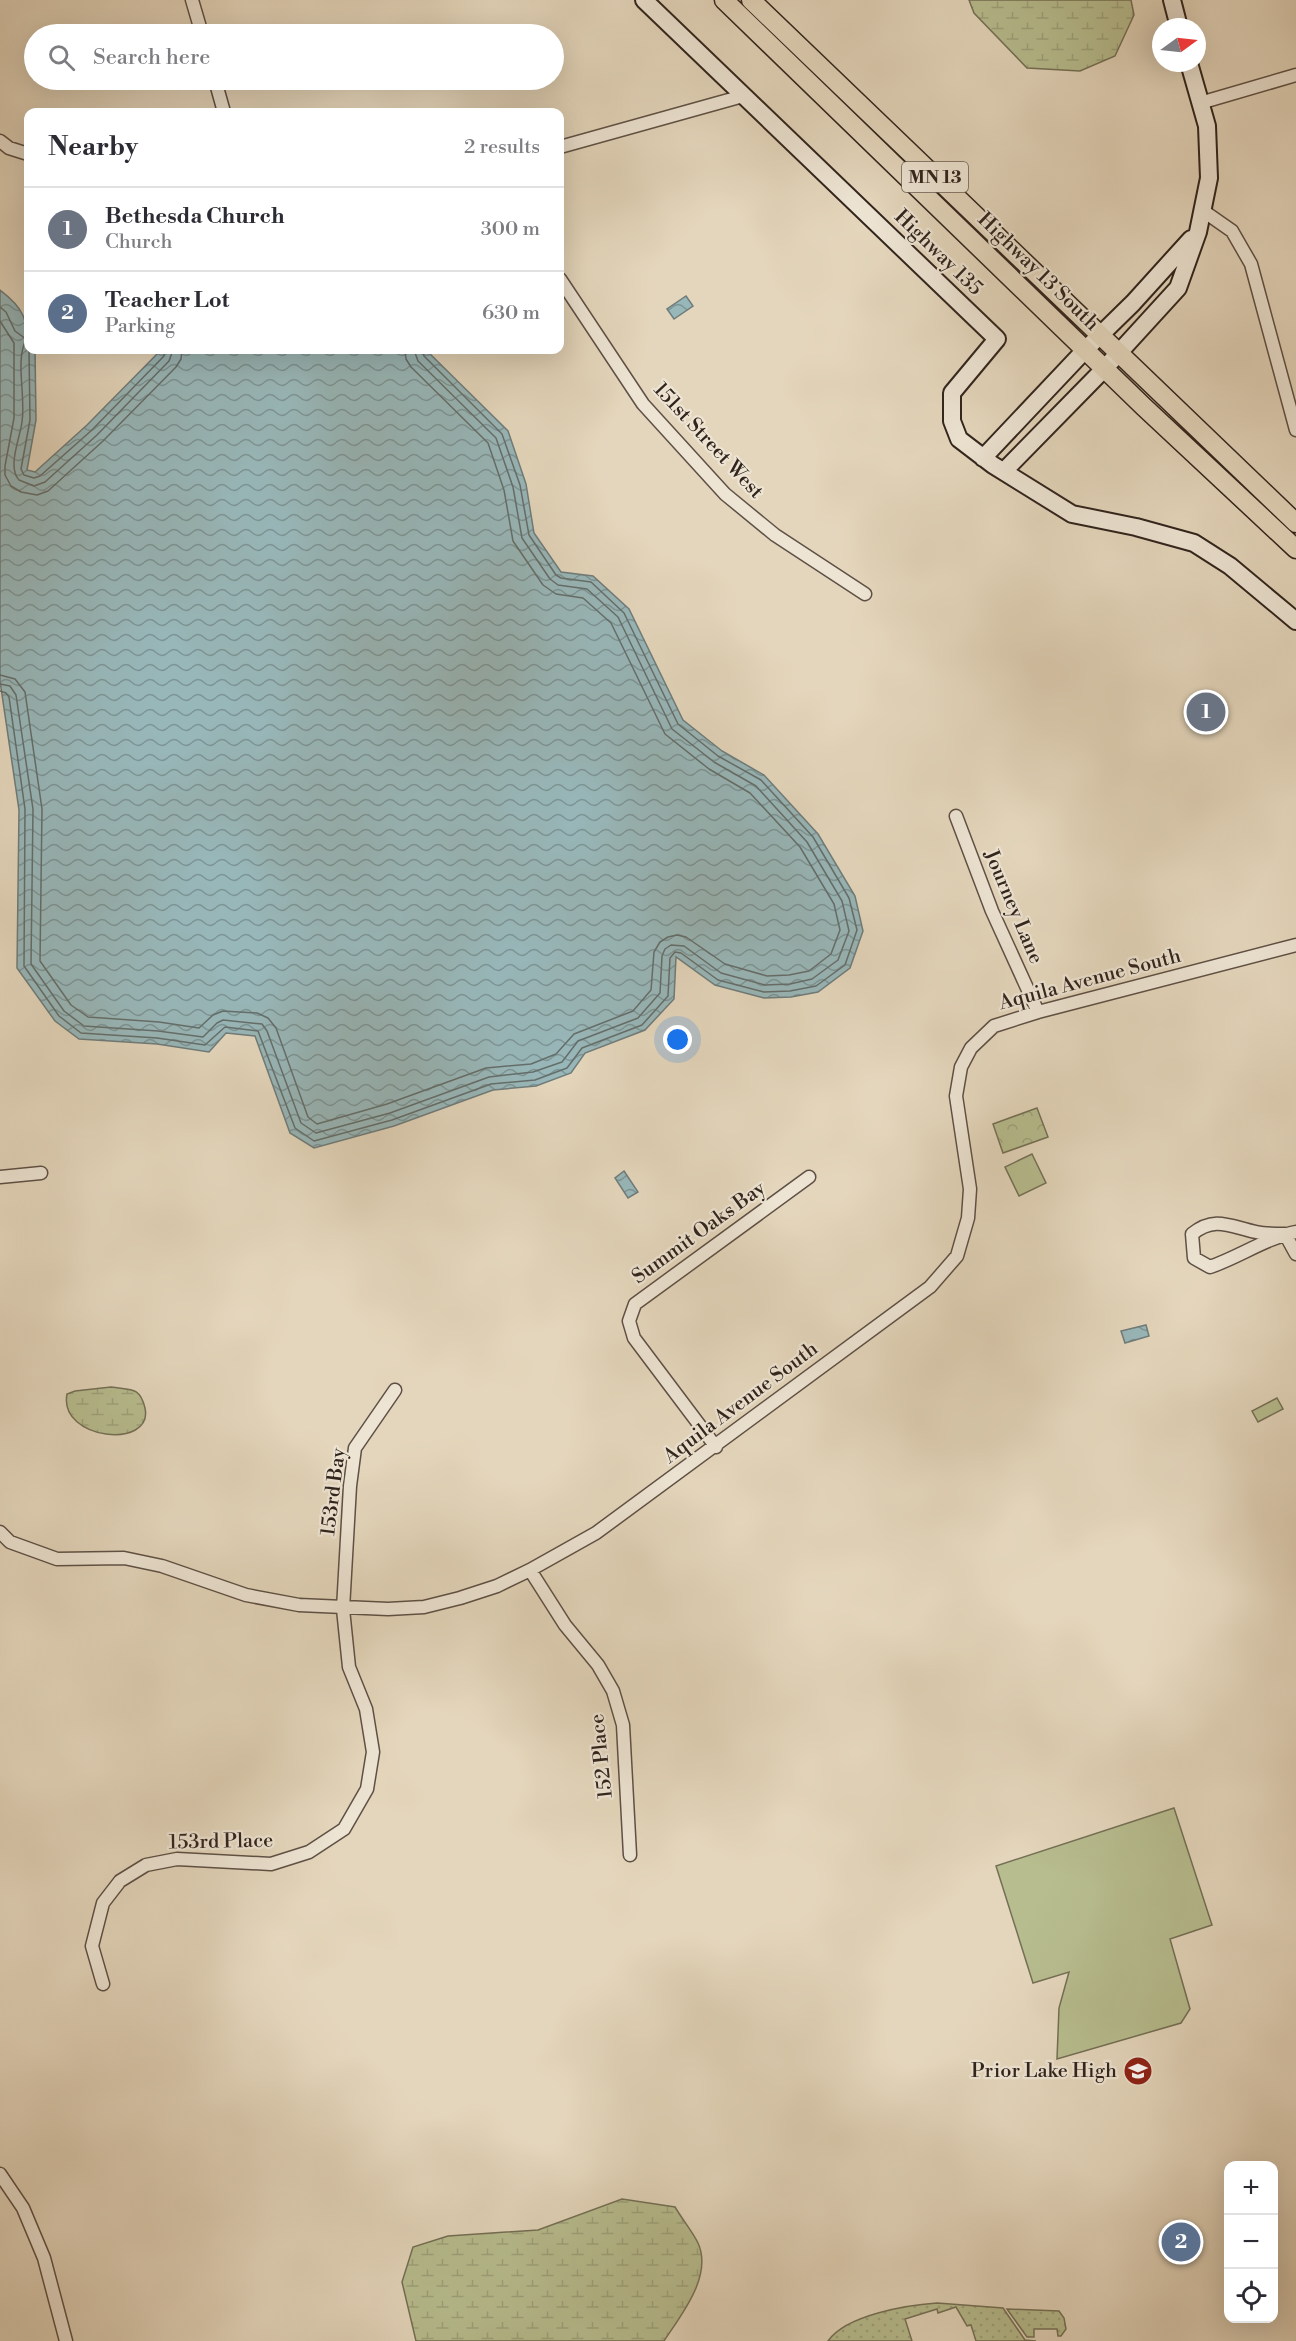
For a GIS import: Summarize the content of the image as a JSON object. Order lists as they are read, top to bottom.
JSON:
{
  "streets": {
    "main road": ["MN 13", "Highway 13 South"],
    "street": [
      "Highway 135",
      "151st Street West",
      "Journey Lane",
      "Aquila Avenue South",
      "Summit Oaks Bay",
      "153rd Bay",
      "152 Place",
      "153rd Place"
    ]
  },
  "crossings": [
    ["Journey Lane", "Aquila Avenue South"],
    ["Aquila Avenue South", "Summit Oaks Bay"],
    ["Aquila Avenue South", "153rd Bay"],
    ["Aquila Avenue South", "152 Place"],
    ["Aquila Avenue South", "153rd Place"],
    ["153rd Bay", "153rd Place"]
  ],
  "places": {
    "school or university": ["Prior Lake High"]
  },
  "north": "right",
  "page": {
    "search": "Search here",
    "heading": ["Nearby", "2 results"],
    "list": [
      {
        "mark": "1",
        "name": "Bethesda Church",
        "note": "Church",
        "value": "300 m"
      },
      {
        "mark": "2",
        "name": "Teacher Lot",
        "note": "Parking",
        "value": "630 m"
      }
    ],
    "pins": ["1", "2"],
    "map_buttons": ["+", "−"]
  }
}
